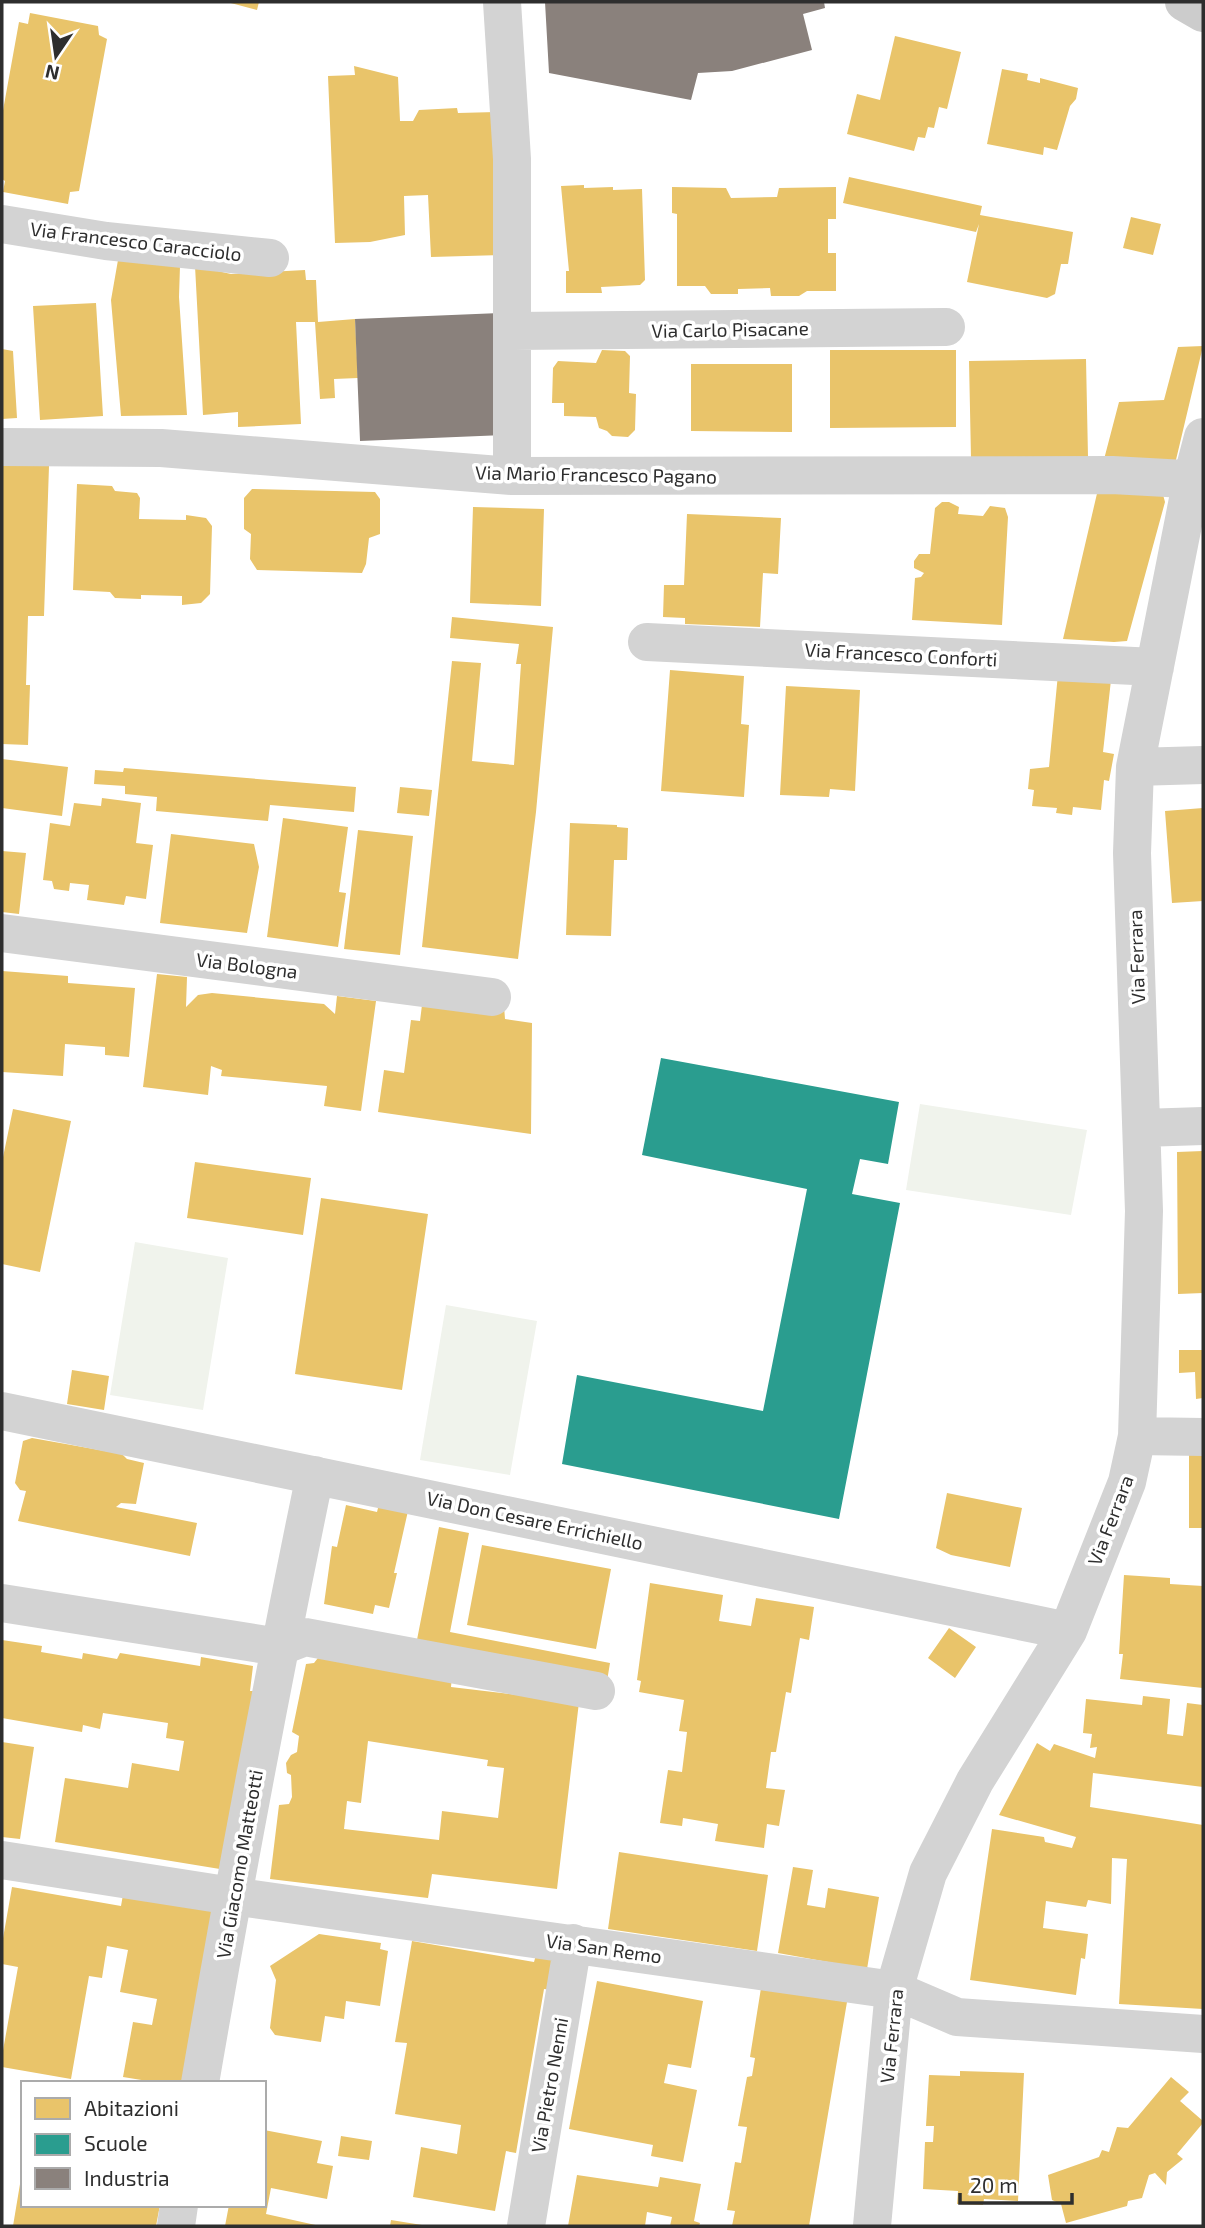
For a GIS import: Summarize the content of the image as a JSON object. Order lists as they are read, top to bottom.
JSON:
{
  "streets": {
    "street": [
      "Via Francesco Caracciolo",
      "Via Carlo Pisacane",
      "Via Mario Francesco Pagano",
      "Via Francesco Conforti",
      "Via Ferrara",
      "Via Bologna",
      "Via Don Cesare Errichiello",
      "Via Giacomo Matteotti",
      "Via San Remo",
      "Via Pietro Nenni"
    ]
  },
  "crossings": [
    ["Via Mario Francesco Pagano", "Via Ferrara"],
    ["Via Francesco Conforti", "Via Ferrara"],
    ["Via Ferrara", "Via Don Cesare Errichiello"],
    ["Via Ferrara", "Via San Remo"],
    ["Via Don Cesare Errichiello", "Via Giacomo Matteotti"],
    ["Via Giacomo Matteotti", "Via San Remo"],
    ["Via San Remo", "Via Pietro Nenni"]
  ],
  "legend": ["Abitazioni", "Scuole", "Industria"],
  "scale_bar": "20 m",
  "north": "bottom"
}
